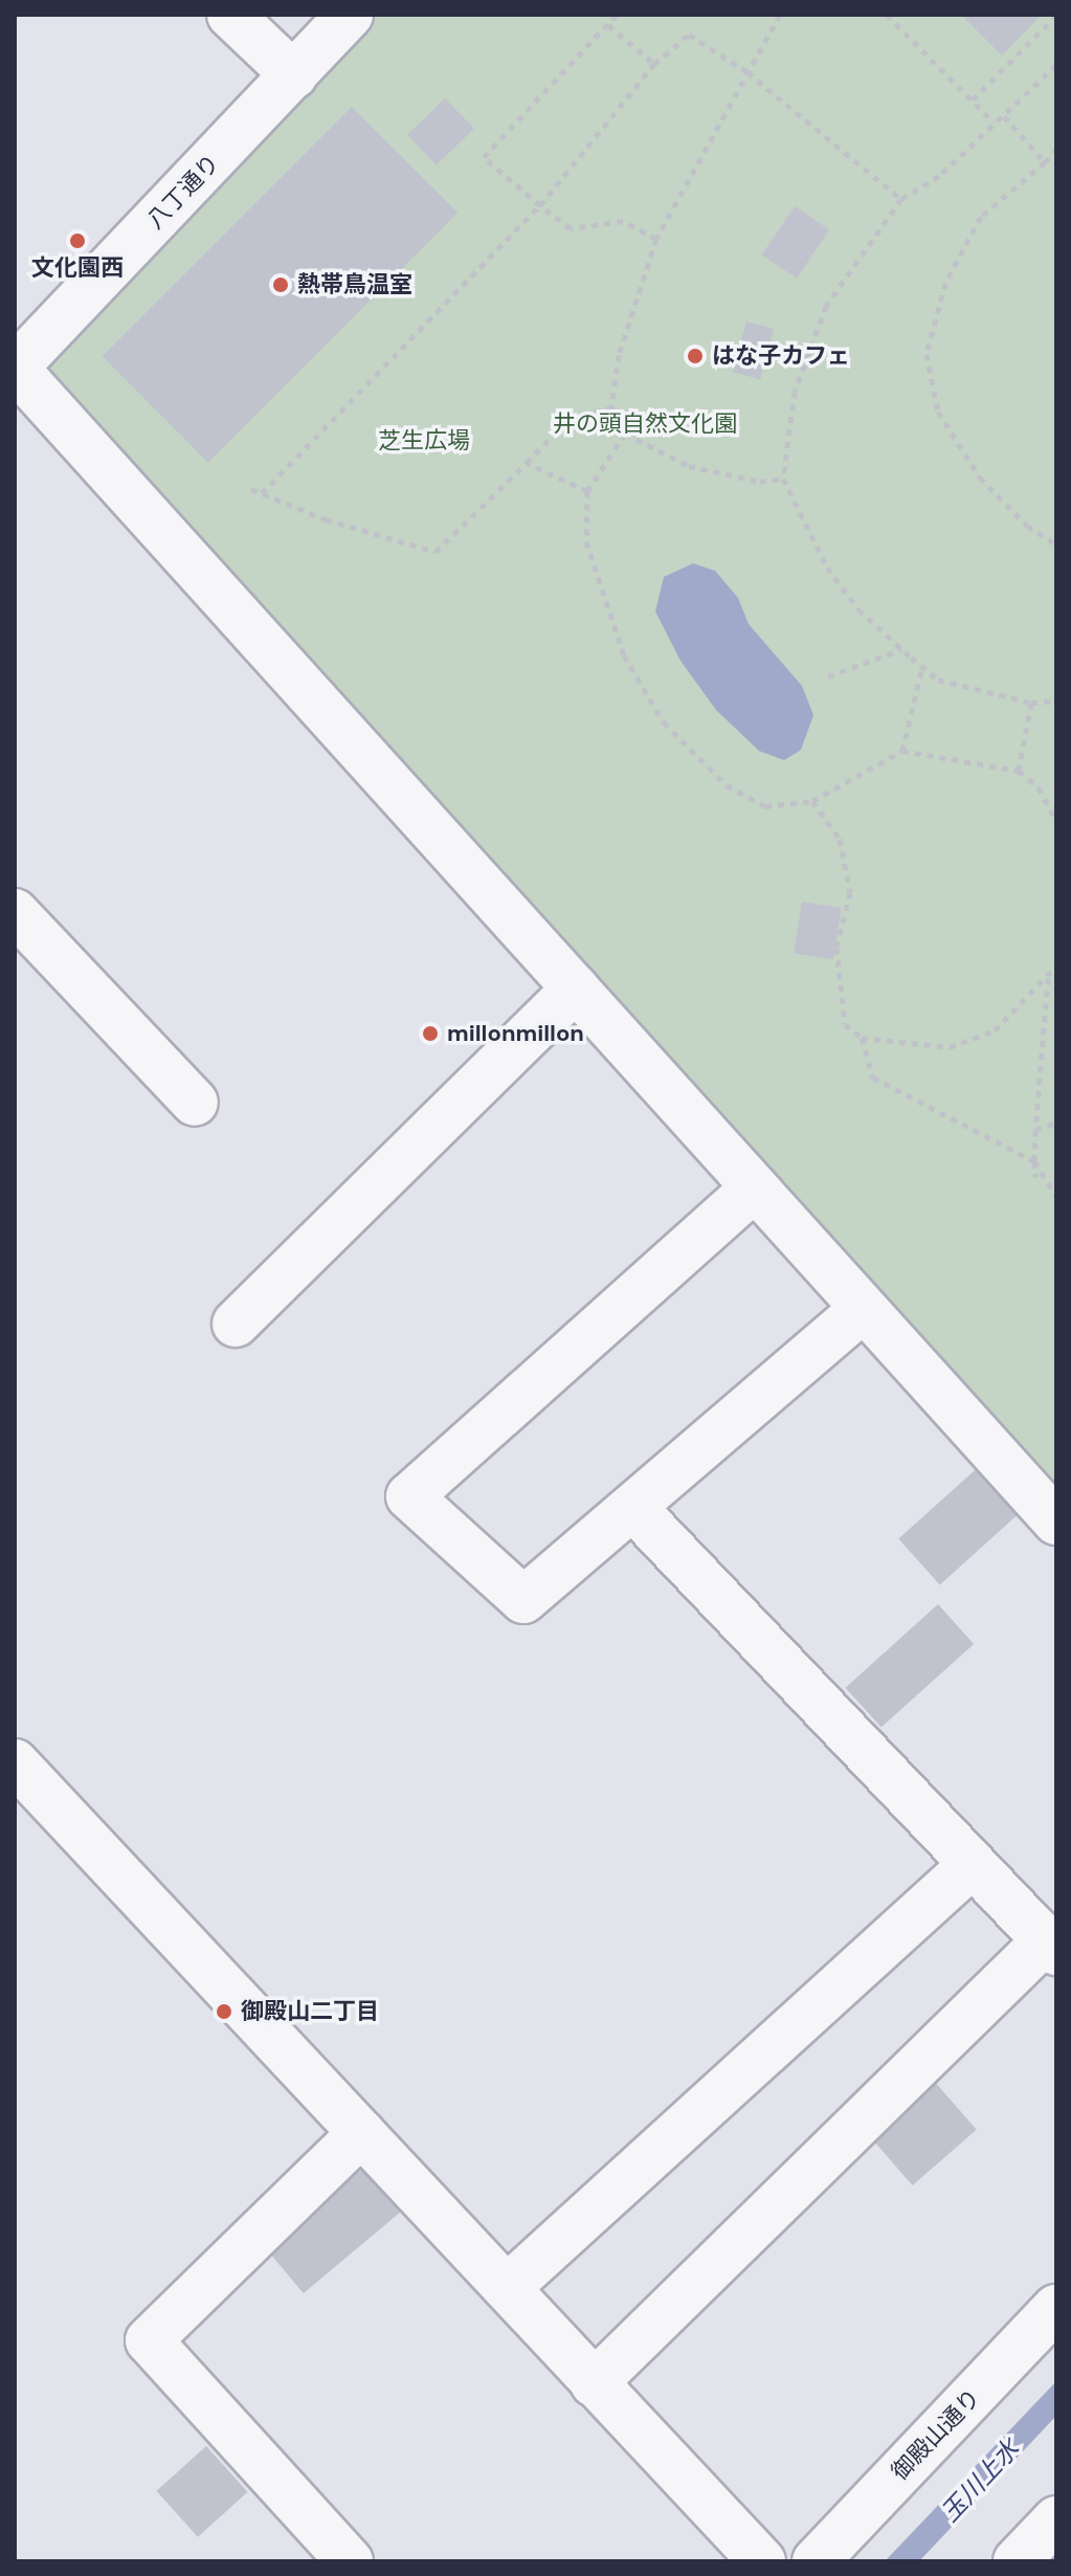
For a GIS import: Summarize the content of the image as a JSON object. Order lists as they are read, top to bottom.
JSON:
{
  "streets": {
    "street": ["八丁通り", "御殿山通り"]
  },
  "water": ["玉川上水"],
  "parks": ["井の頭自然文化園", "芝生広場"],
  "places": [
    "文化園西",
    "熱帯鳥温室",
    "はな子カフェ",
    "millonmillon",
    "御殿山二丁目"
  ]
}
